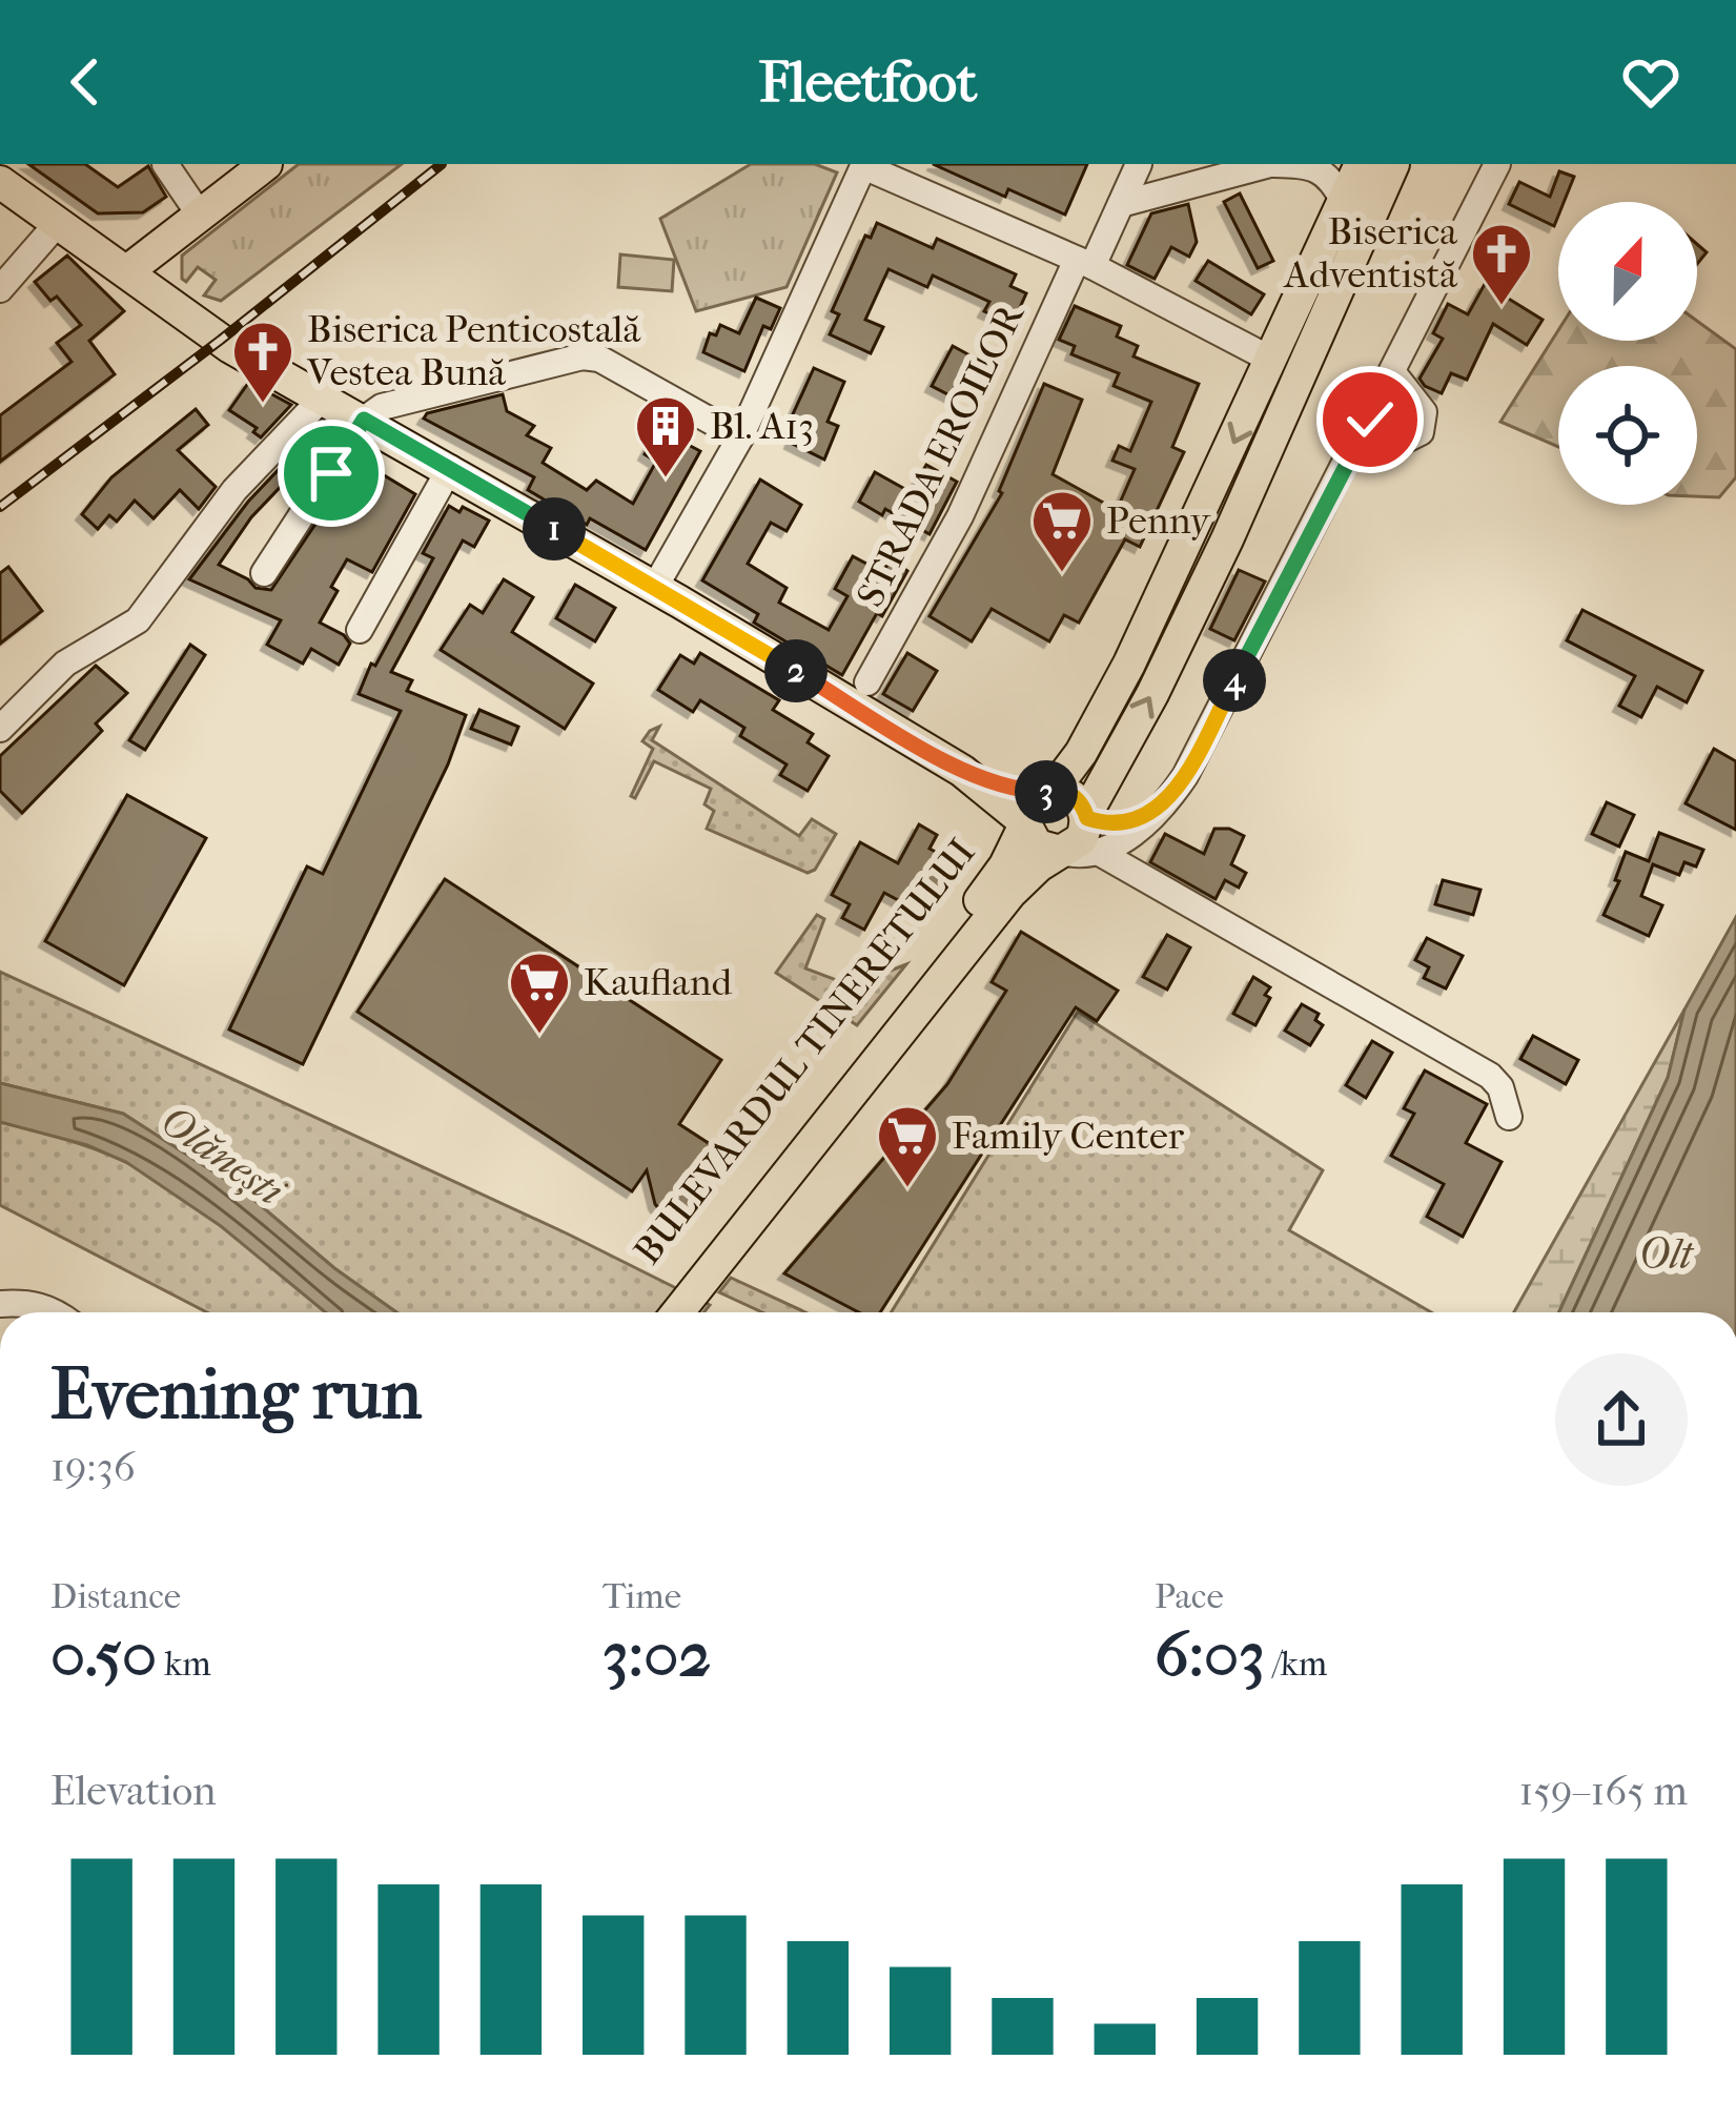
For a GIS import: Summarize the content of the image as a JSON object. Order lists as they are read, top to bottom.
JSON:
{
  "streets": {
    "main road": ["BULEVARDUL TINERETULUI"],
    "street": ["STRADA EROILOR"]
  },
  "water": ["Olănești", "Olt"],
  "places": {
    "church": ["Biserica Adventistă", "Biserica Penticostală Vestea Bună"],
    "building": ["Bl. A13"],
    "supermarket": ["Penny", "Kaufland", "Family Center"]
  },
  "north": "top",
  "page": {
    "header": "Fleetfoot",
    "pins": [
      "1",
      "2",
      "4",
      "3"
    ],
    "heading": ["Evening run", "19:36"],
    "stats": [
      ["Distance", "0.50 km"],
      ["Time", "3:02"],
      ["Pace", "6:03 /km"]
    ],
    "chart": ["Elevation", "159–165 m"]
  }
}
